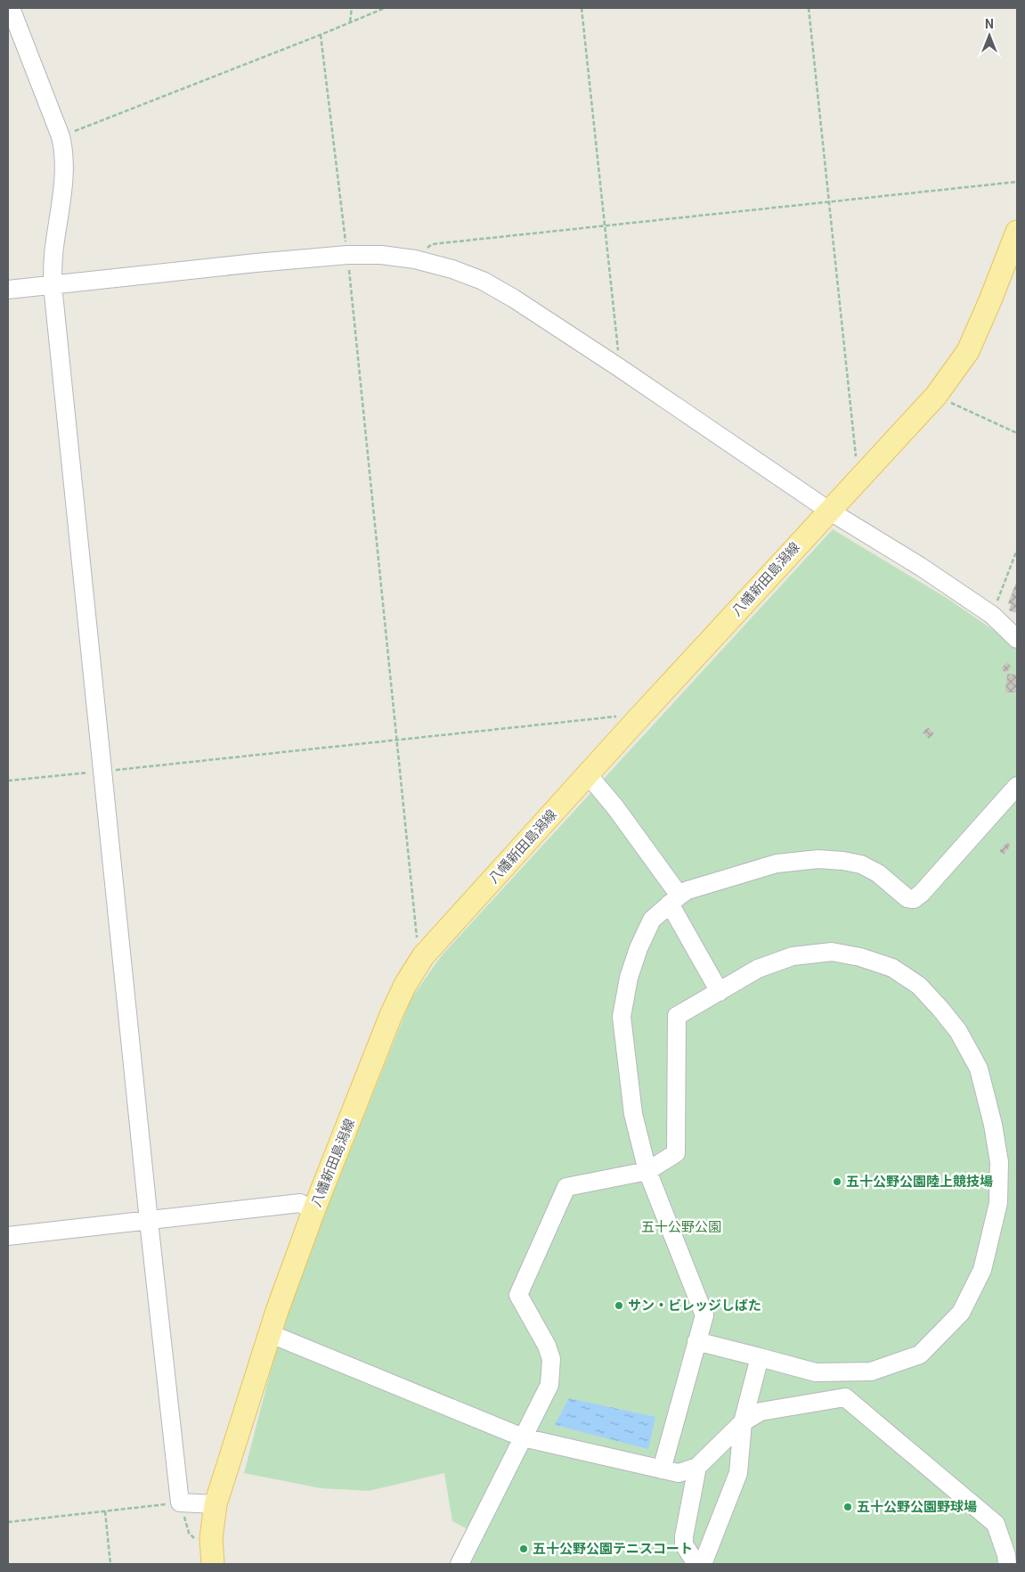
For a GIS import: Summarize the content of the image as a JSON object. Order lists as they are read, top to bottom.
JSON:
{
  "streets": {
    "main road": ["八幡新田島潟線"]
  },
  "parks": ["五十公野公園"],
  "places": [
    "五十公野公園陸上競技場",
    "サン・ビレッジしばた",
    "五十公野公園野球場",
    "五十公野公園テニスコート"
  ],
  "north": "top"
}
